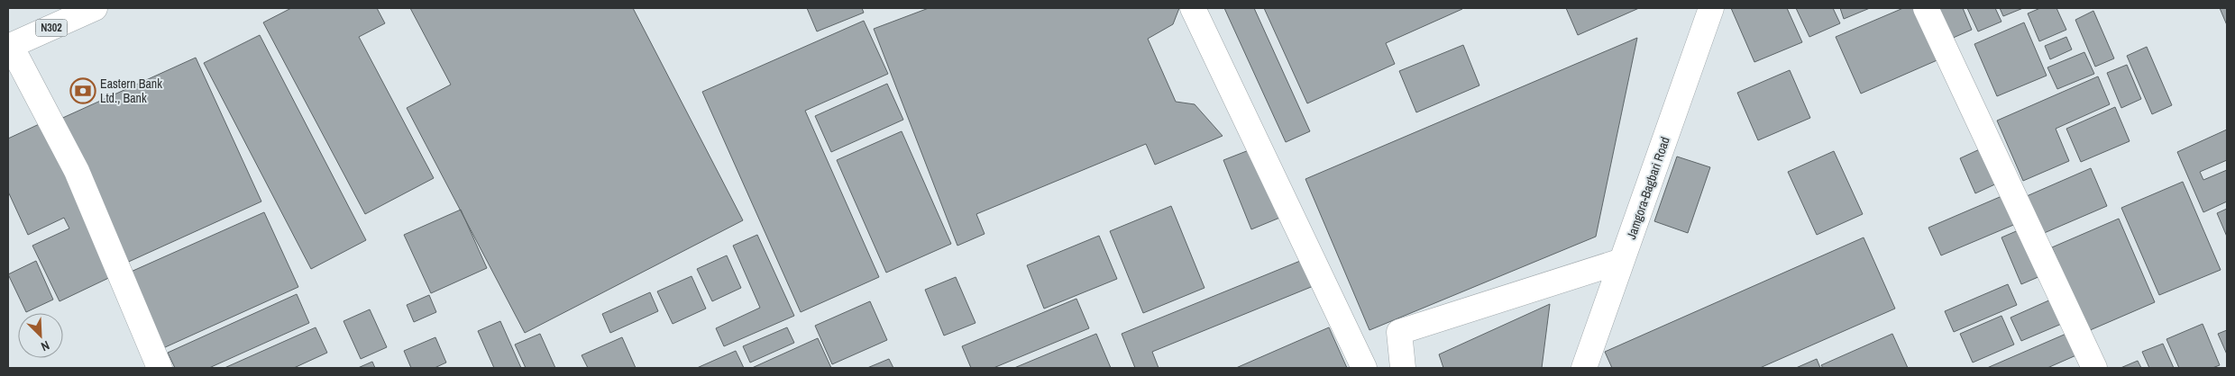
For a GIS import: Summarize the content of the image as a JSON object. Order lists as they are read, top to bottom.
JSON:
{
  "streets": {
    "main road": ["N302", "Jamgora-Bagbari Road"]
  },
  "places": {
    "bank": ["Eastern Bank Ltd., Bank"]
  },
  "north": "bottom right"
}
